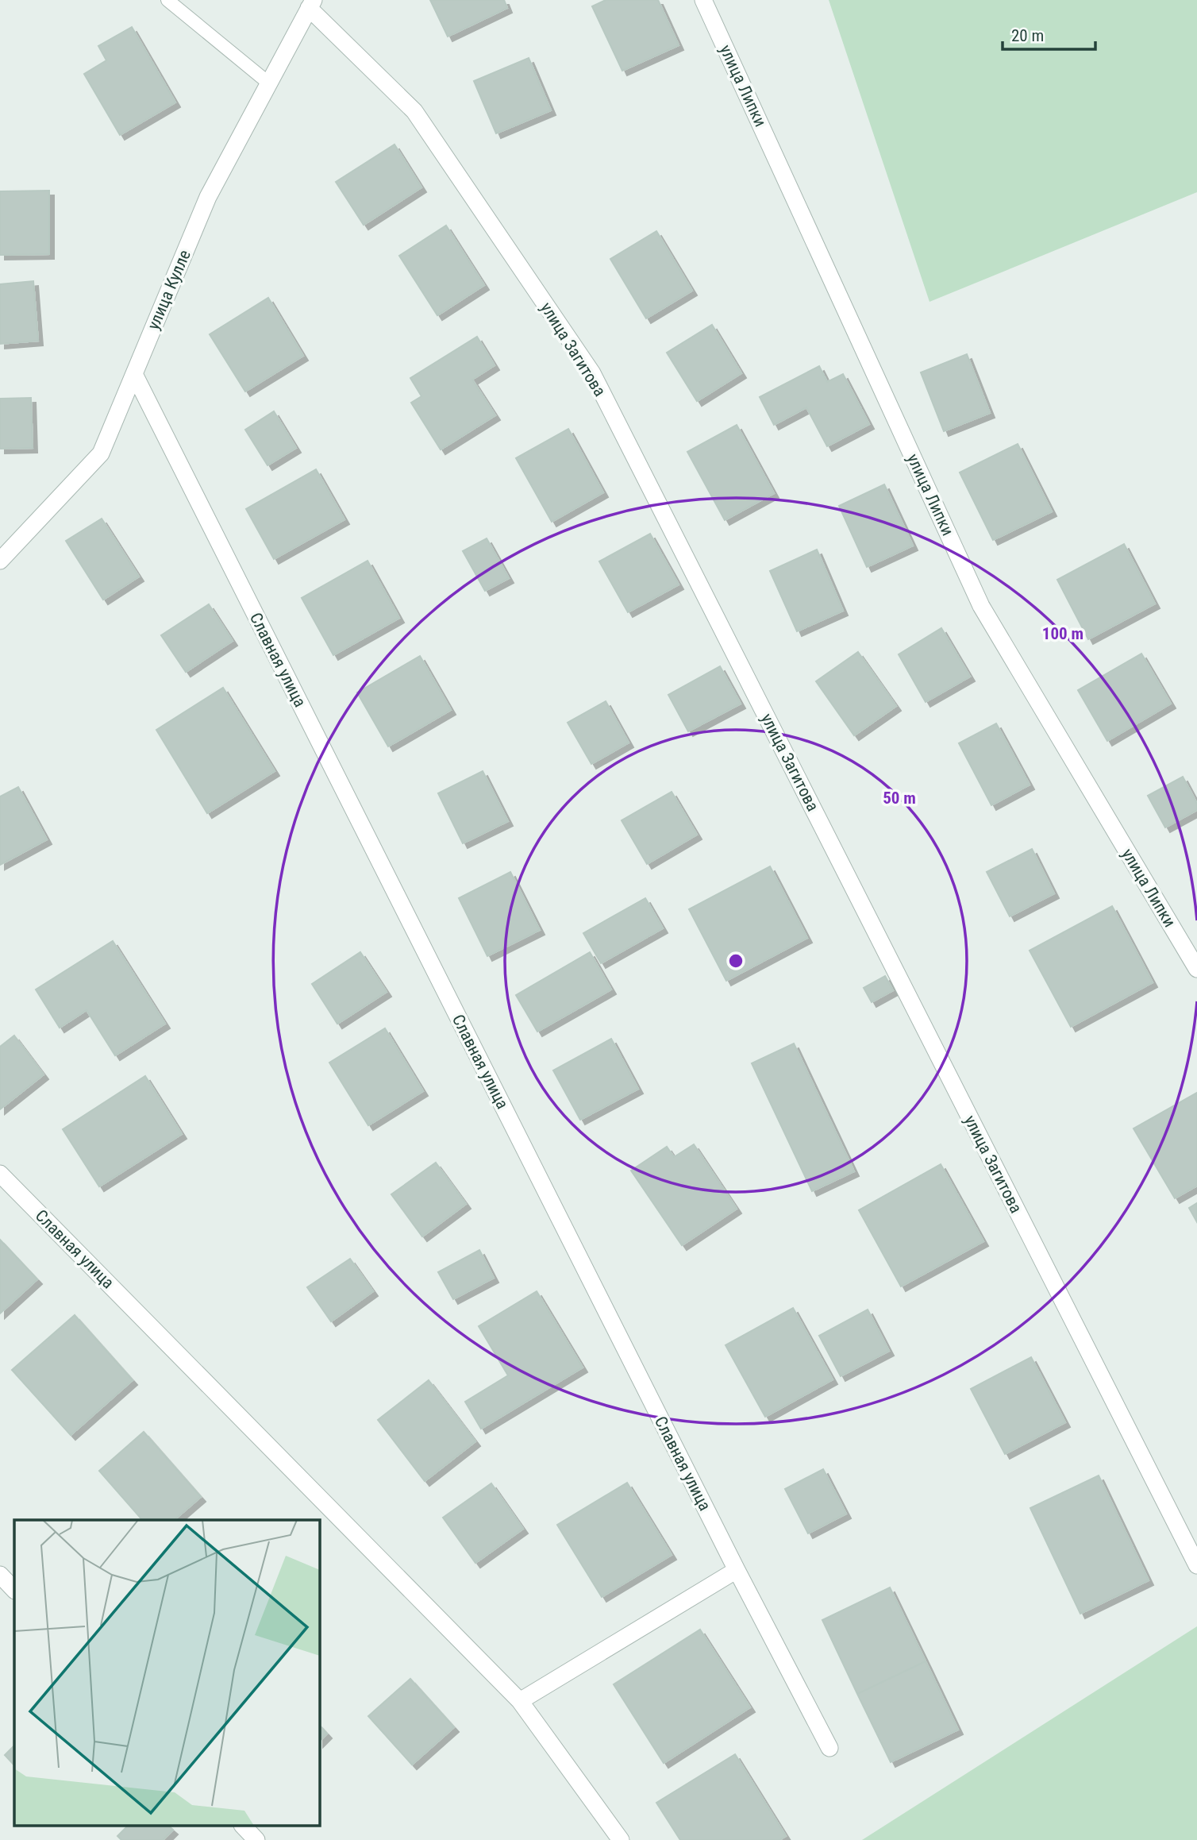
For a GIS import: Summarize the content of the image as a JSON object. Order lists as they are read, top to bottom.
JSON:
{
  "streets": {
    "street": [
      "улица Липки",
      "улица Кулле",
      "улица Загитова",
      "Славная улица"
    ]
  },
  "crossings": [
    ["улица Кулле", "улица Загитова"],
    ["улица Кулле", "Славная улица"]
  ],
  "scale_bar": "20 m",
  "rings": ["100 m", "50 m"]
}
